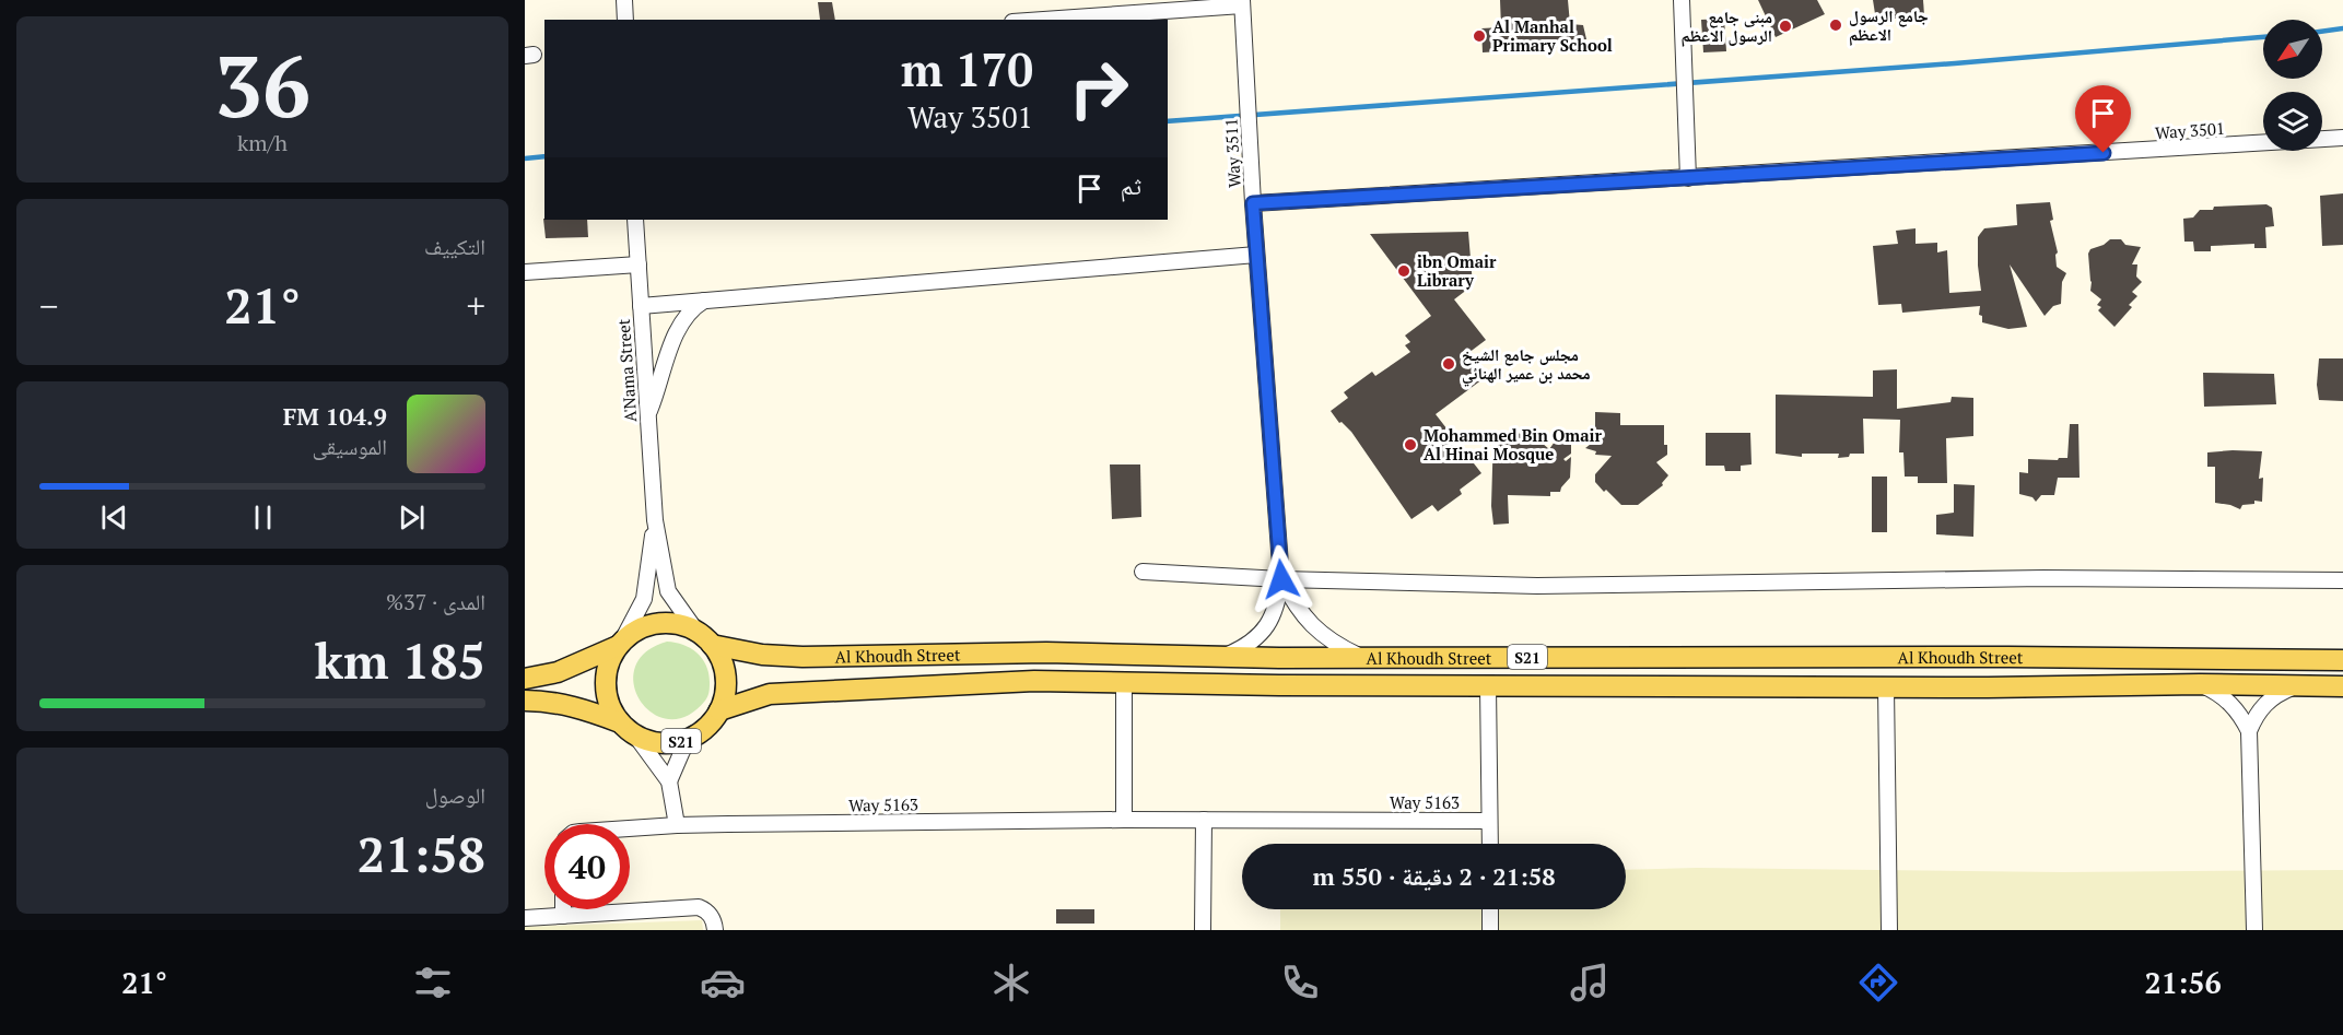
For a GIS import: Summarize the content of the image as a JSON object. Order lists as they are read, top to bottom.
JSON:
{
  "streets": {
    "main road": ["Al Khoudh Street", "S21"],
    "street": [
      "Way 3501",
      "Way 3511",
      "A'Nama Street",
      "Way 5163"
    ]
  },
  "crossings": [
    ["Way 3501", "Way 3511"],
    ["Al Khoudh Street", "S21"]
  ],
  "places": [
    "جامع الرسول الاعظم",
    "مبنى جامع الرسول الاعظم",
    "Al Manhal Primary School",
    "ibn Omair Library",
    "مجلس جامع الشيخ محمد بن عمير الهنائي",
    "Mohammed Bin Omair Al Hinai Mosque"
  ],
  "north": "bottom left",
  "page": {
    "tile": [
      ["36", "km/h"],
      "التكييف",
      ["المدى · 37%", "185 km"],
      ["الوصول", "21:58"]
    ],
    "turn": ["170 m", "Way 3501"],
    "then": "ثم",
    "heat": ["−", "21°", "+"],
    "song": ["104.9 FM", "الموسيقى"],
    "limit": "40",
    "trip": "21:58 · 2 دقيقة · 550 m",
    "tabs": ["21:56", "21°"]
  }
}
